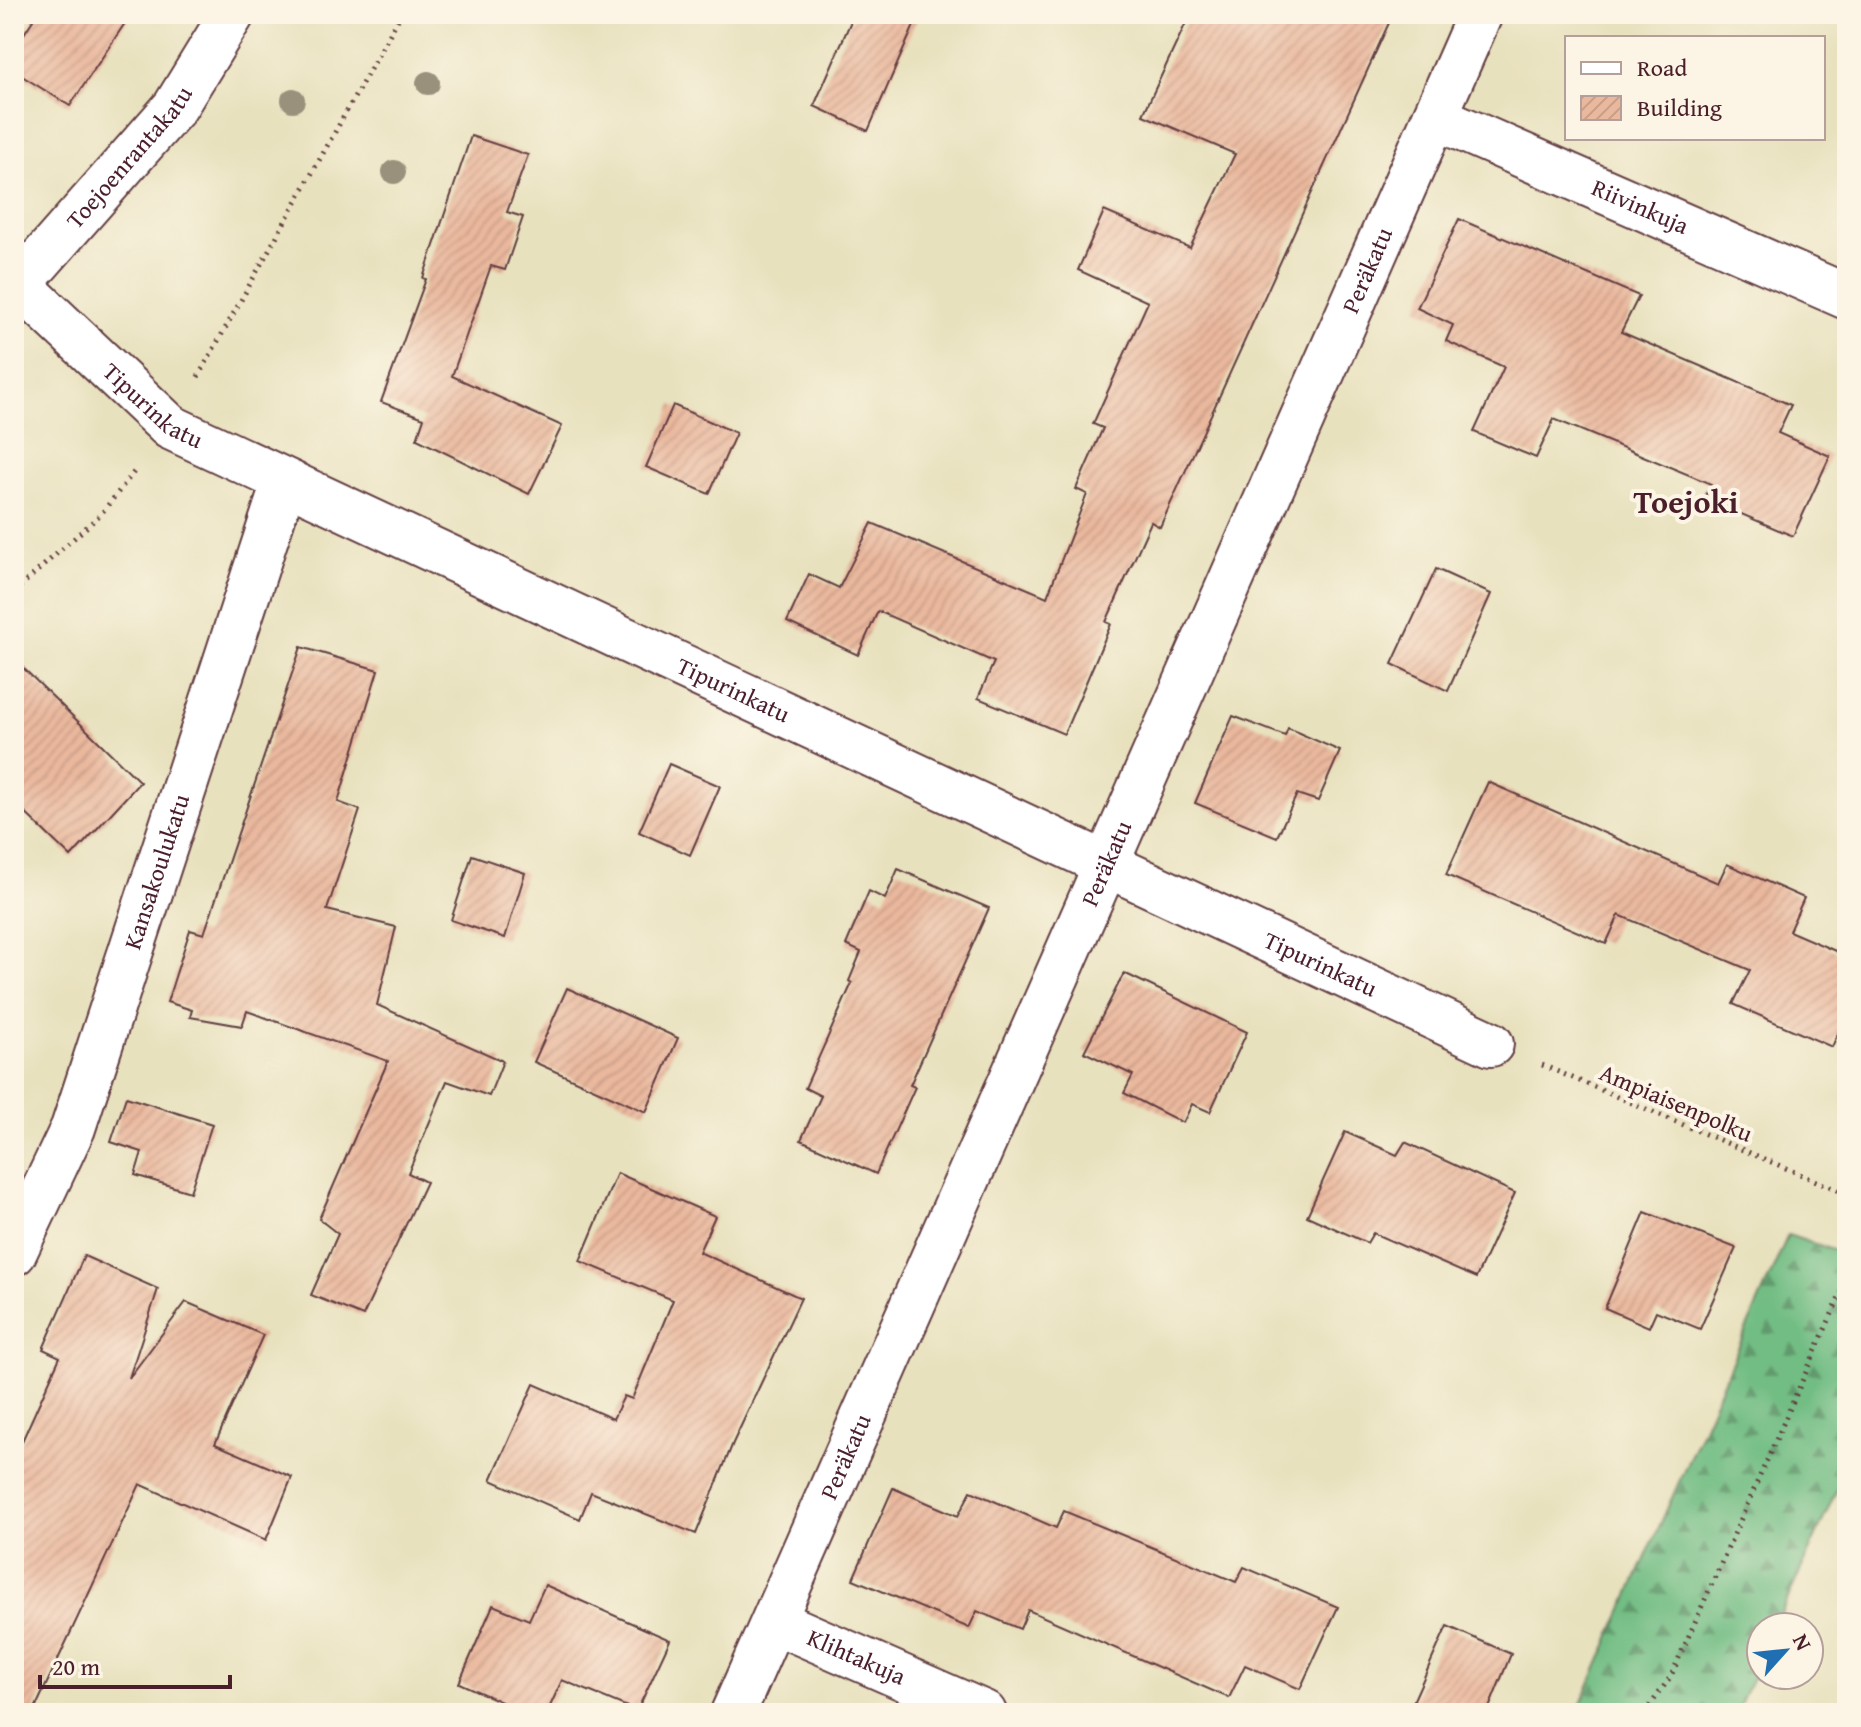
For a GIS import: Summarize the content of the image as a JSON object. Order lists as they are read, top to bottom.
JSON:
{
  "streets": {
    "street": [
      "Toejoenrantakatu",
      "Riivinkuja",
      "Peräkatu",
      "Tipurinkatu",
      "Kansakoulukatu",
      "Klihtakuja"
    ],
    "path": ["Ampiaisenpolku"]
  },
  "crossings": [
    ["Toejoenrantakatu", "Tipurinkatu"],
    ["Riivinkuja", "Peräkatu"],
    ["Peräkatu", "Tipurinkatu"],
    ["Peräkatu", "Klihtakuja"],
    ["Tipurinkatu", "Kansakoulukatu"],
    ["Tipurinkatu", "Ampiaisenpolku"]
  ],
  "districts": ["Toejoki"],
  "legend": ["Road", "Building"],
  "scale_bar": "20 m",
  "north": "top right"
}
